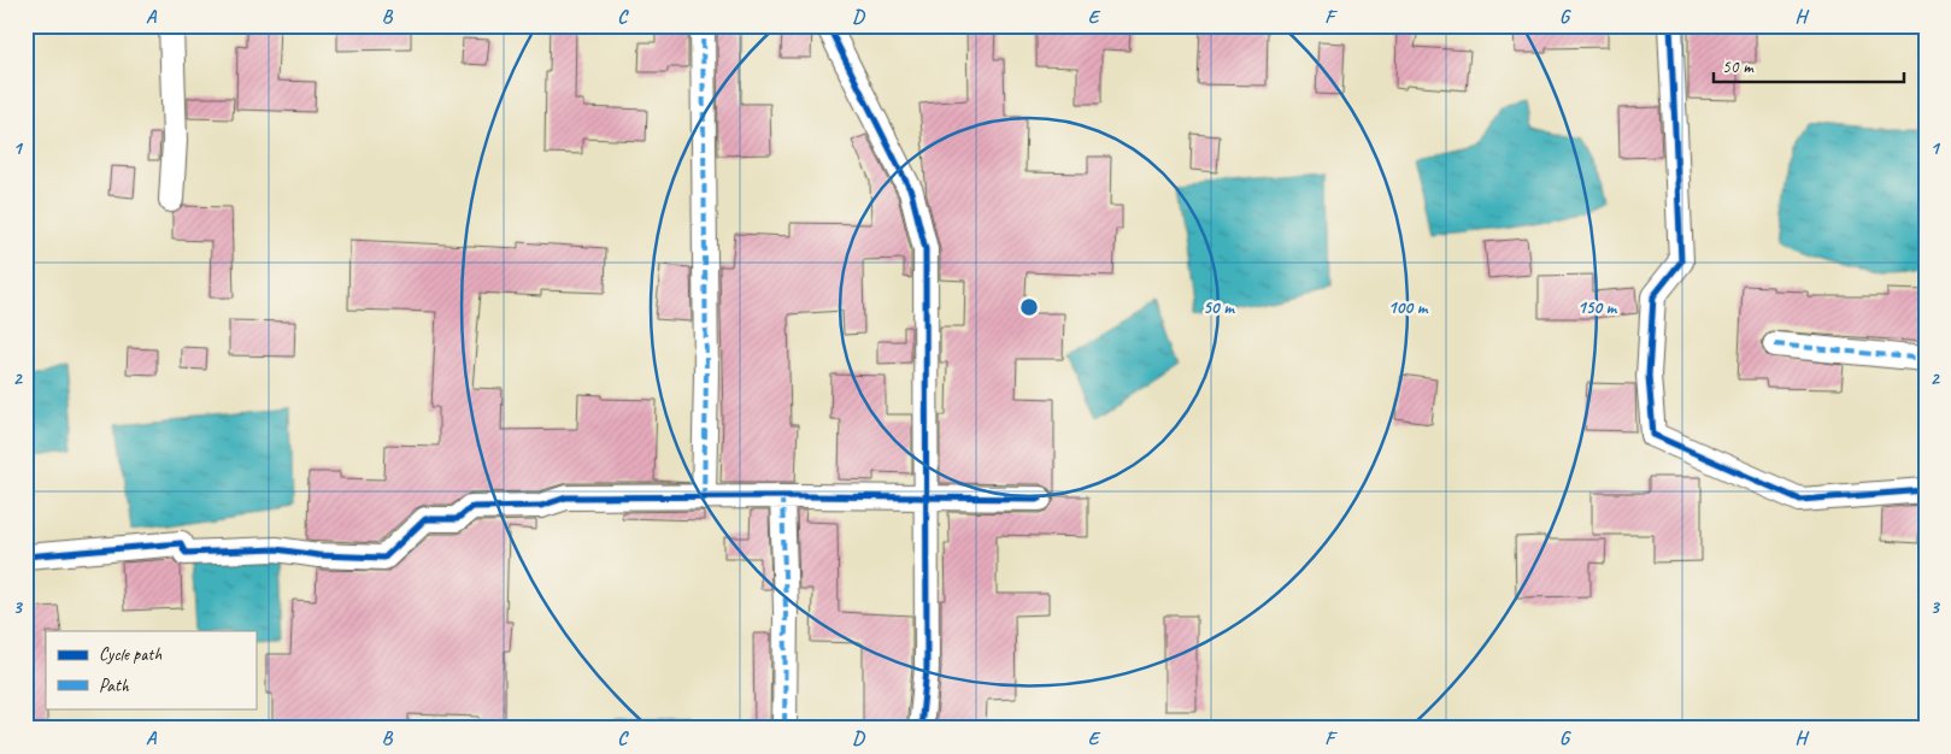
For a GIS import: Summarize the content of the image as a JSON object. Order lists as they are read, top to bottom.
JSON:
{
  "legend": ["Cycle path", "Path"],
  "scale_bar": "50 m",
  "grid": {
    "columns": [
      "A",
      "B",
      "C",
      "D",
      "E",
      "F",
      "G",
      "H"
    ],
    "rows": ["1", "2", "3"]
  },
  "rings": ["50 m", "100 m", "150 m"]
}
